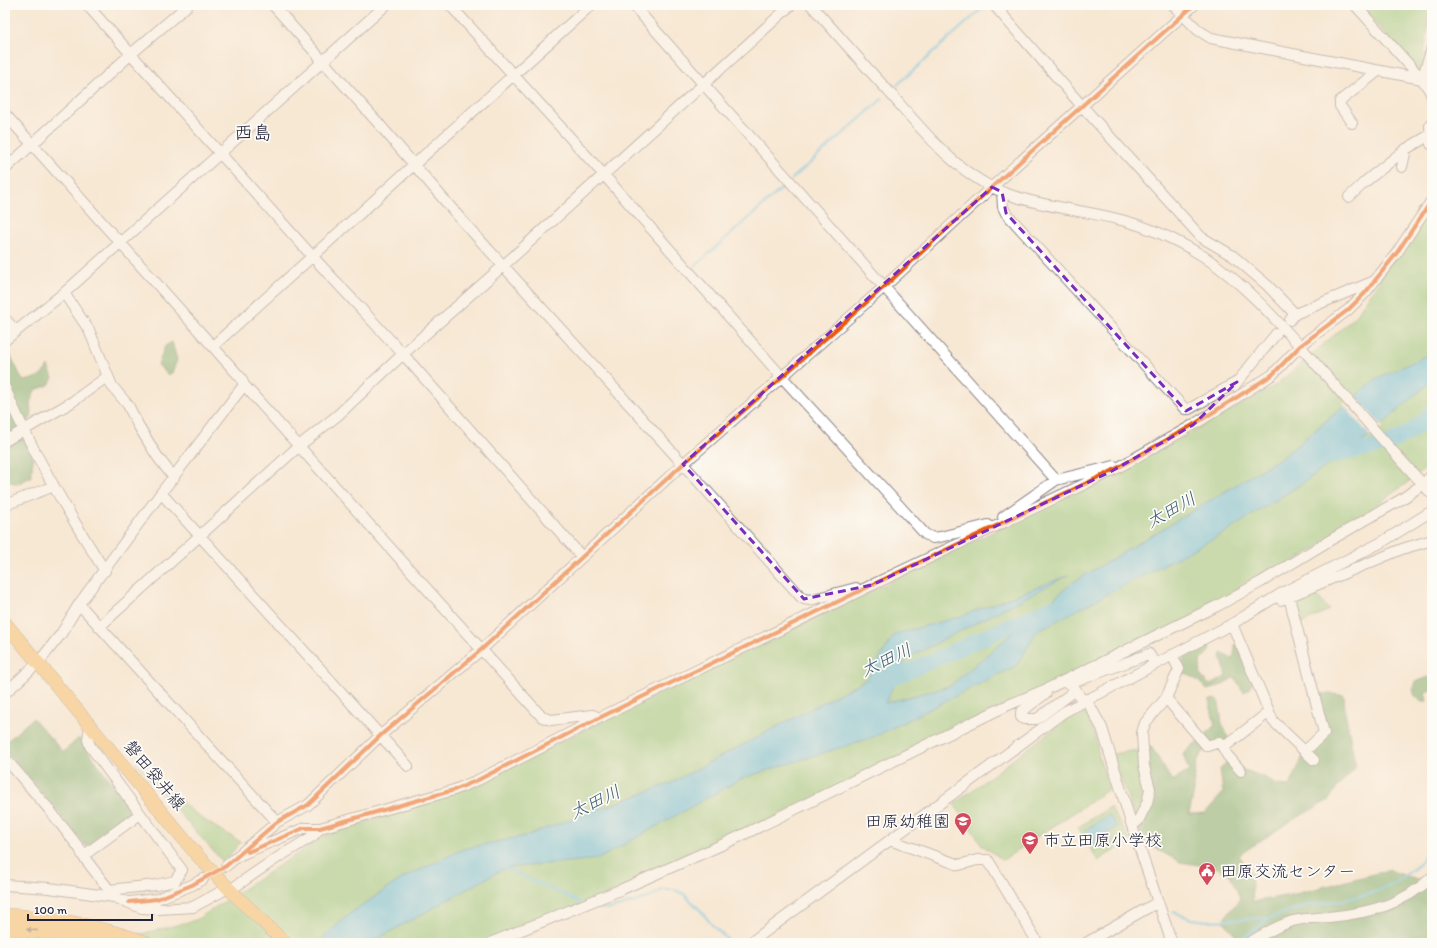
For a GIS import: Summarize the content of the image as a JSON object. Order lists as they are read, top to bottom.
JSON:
{
  "streets": {
    "main road": ["磐田袋井線"]
  },
  "districts": ["西島"],
  "water": ["太田川"],
  "places": {
    "school or university": ["田原幼稚園", "市立田原小学校"],
    "public building": ["田原交流センター"]
  },
  "scale_bar": "100 m"
}
